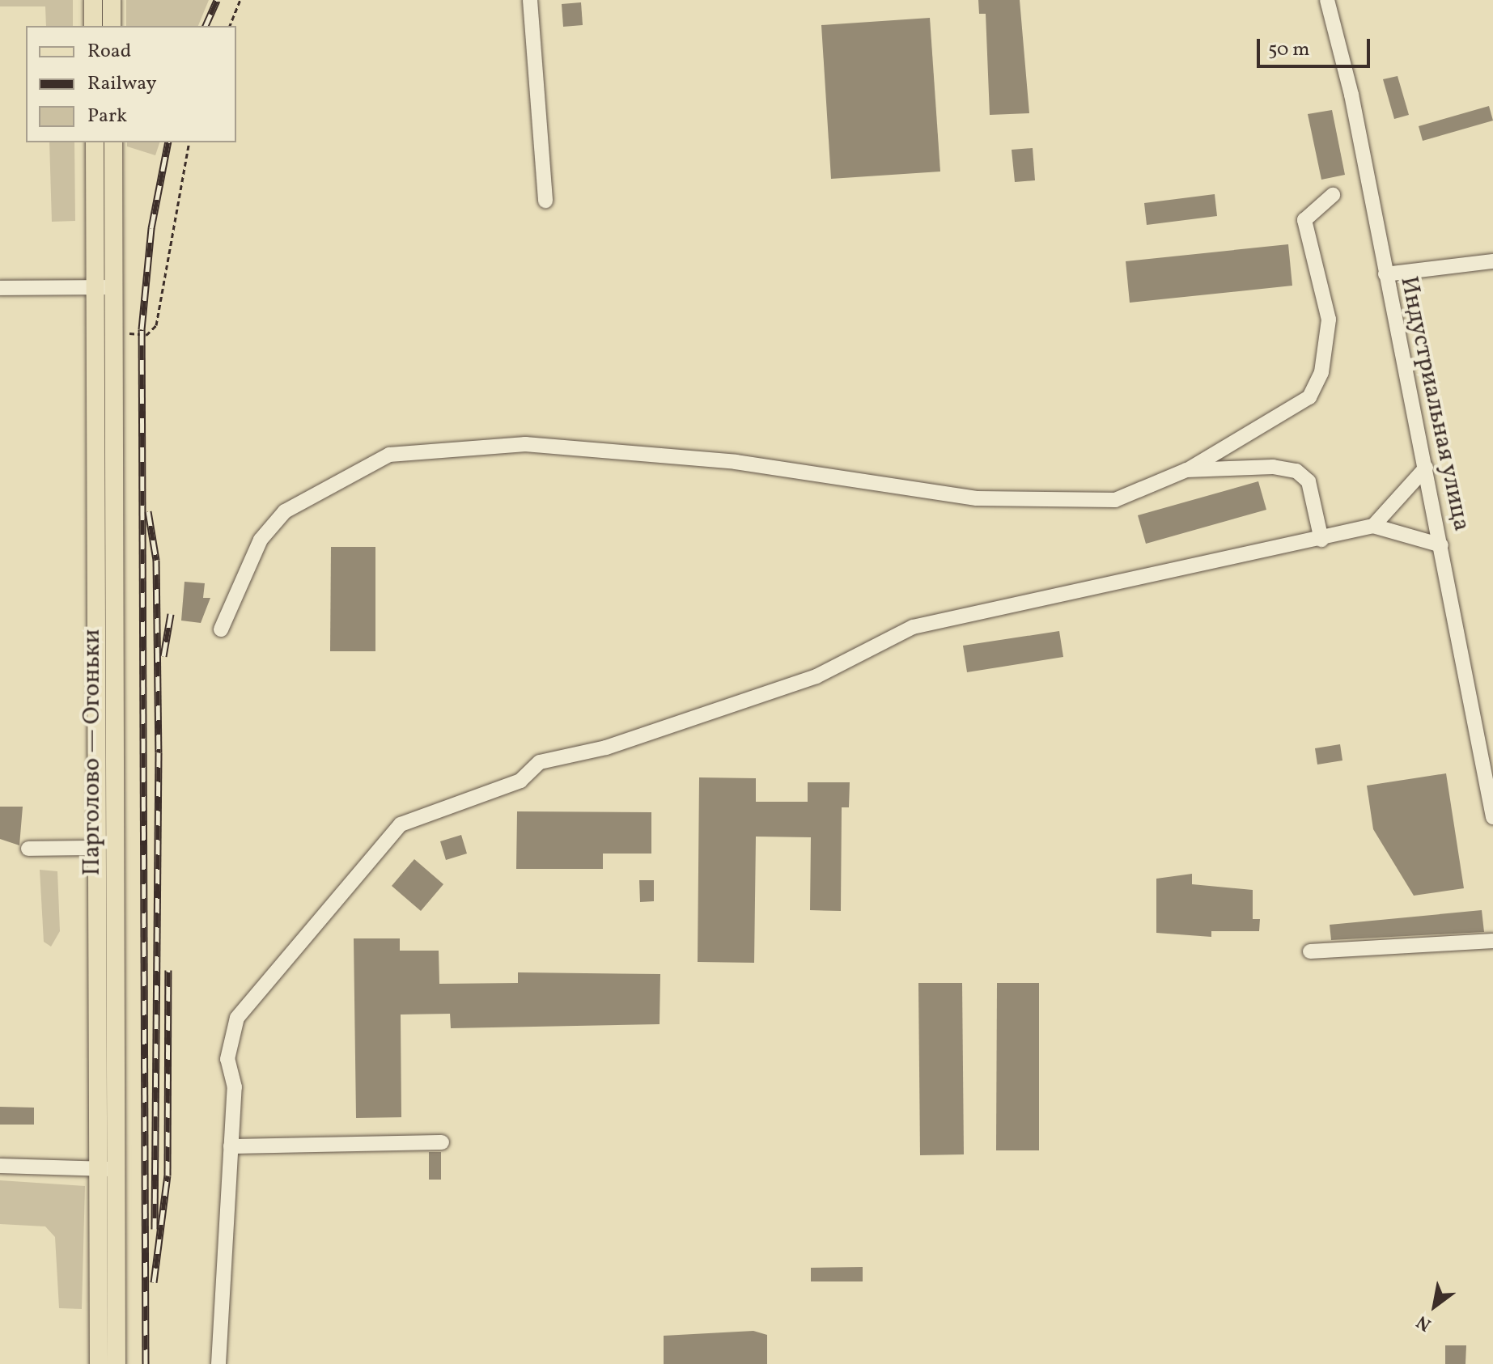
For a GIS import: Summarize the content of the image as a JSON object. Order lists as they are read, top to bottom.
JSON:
{
  "streets": {
    "main road": ["Парголово — Огоньки"],
    "street": ["Индустриальная улица"]
  },
  "legend": ["Road", "Railway", "Park"],
  "scale_bar": "50 m",
  "north": "bottom left"
}
